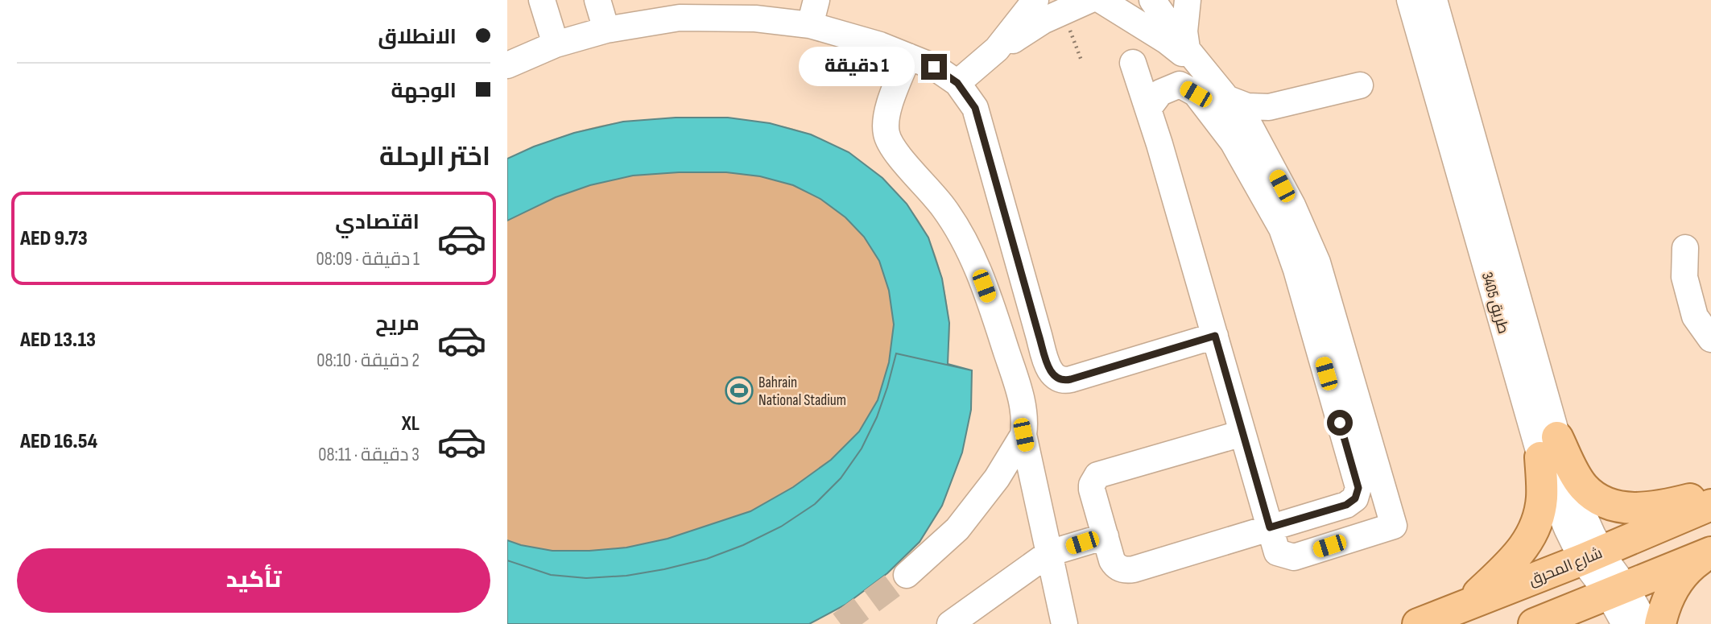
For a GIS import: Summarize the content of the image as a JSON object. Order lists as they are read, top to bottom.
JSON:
{
  "streets": {
    "main road": ["شارع المحرق"],
    "street": ["طريق 3405"]
  },
  "crossings": [
    ["طريق 3405", "شارع المحرق"]
  ],
  "places": {
    "sports": ["Bahrain National Stadium"]
  },
  "page": {
    "banner": ["الانطلاق", "الوجهة"],
    "bubble": "1 دقيقة",
    "heading": "اختر الرحلة",
    "list": [
      {
        "name": "اقتصادي",
        "note": "1 دقيقة · 08:09",
        "value": "AED 9.73"
      },
      {
        "name": "مريح",
        "note": "2 دقيقة · 08:10",
        "value": "AED 13.13"
      },
      {
        "name": "XL",
        "note": "3 دقيقة · 08:11",
        "value": "AED 16.54"
      }
    ],
    "buttons": "تأكيد"
  }
}
